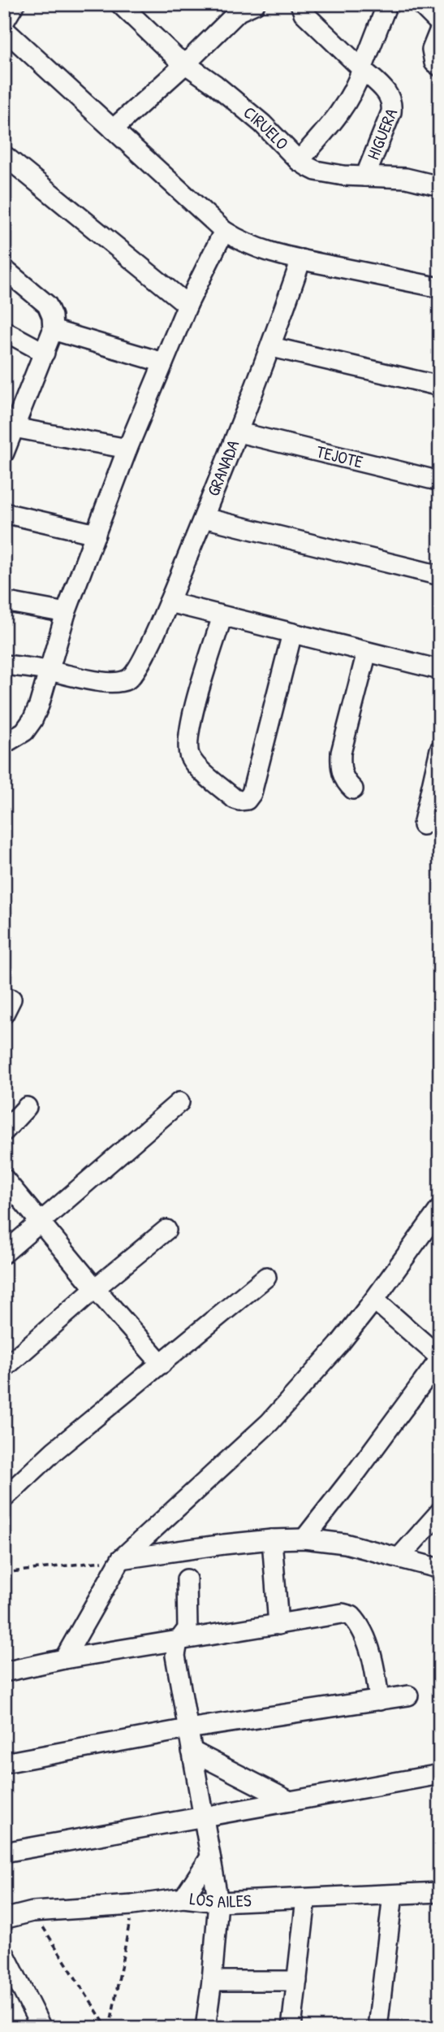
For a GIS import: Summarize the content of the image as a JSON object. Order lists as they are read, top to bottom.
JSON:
{
  "streets": {
    "street": [
      "CIRUELO",
      "HIGUERA",
      "TEJOTE",
      "GRANADA",
      "LOS AILES"
    ]
  },
  "crossings": [
    ["CIRUELO", "HIGUERA"],
    ["TEJOTE", "GRANADA"]
  ]
}
